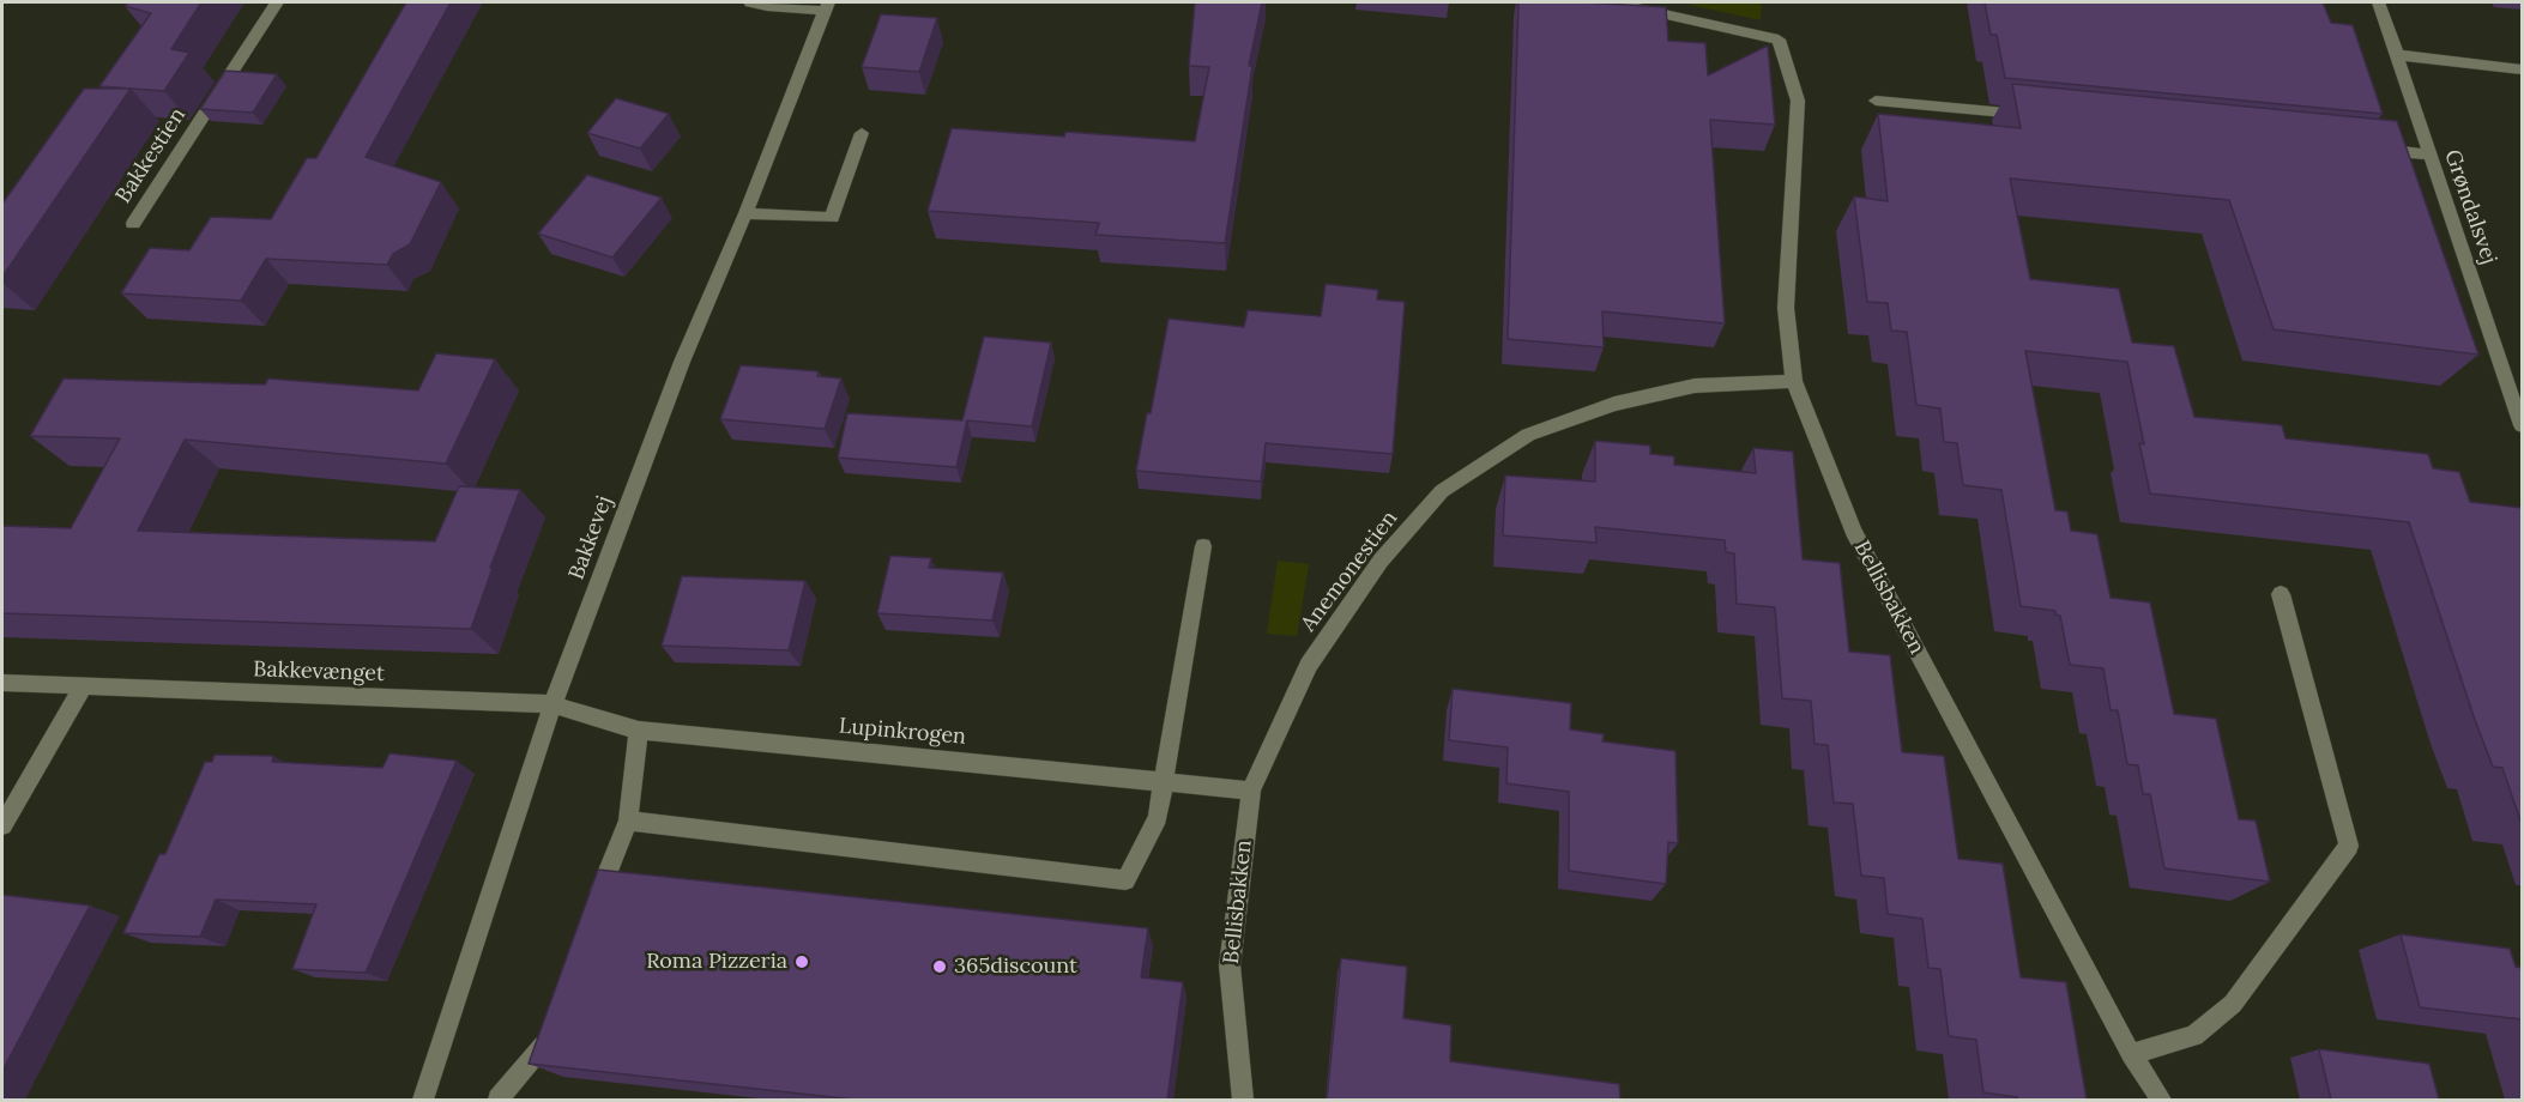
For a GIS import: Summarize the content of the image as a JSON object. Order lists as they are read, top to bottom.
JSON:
{
  "streets": {
    "street": [
      "Bakkestien",
      "Grøndalsvej",
      "Bakkevej",
      "Anemonestien",
      "Bellisbakken",
      "Bakkevænget",
      "Lupinkrogen"
    ]
  },
  "crossings": [
    ["Bakkevej", "Bakkevænget"],
    ["Bakkevej", "Lupinkrogen"],
    ["Anemonestien", "Bellisbakken"],
    ["Anemonestien", "Lupinkrogen"],
    ["Bellisbakken", "Lupinkrogen"],
    ["Bakkevænget", "Lupinkrogen"]
  ],
  "places": ["Roma Pizzeria", "365discount"]
}
